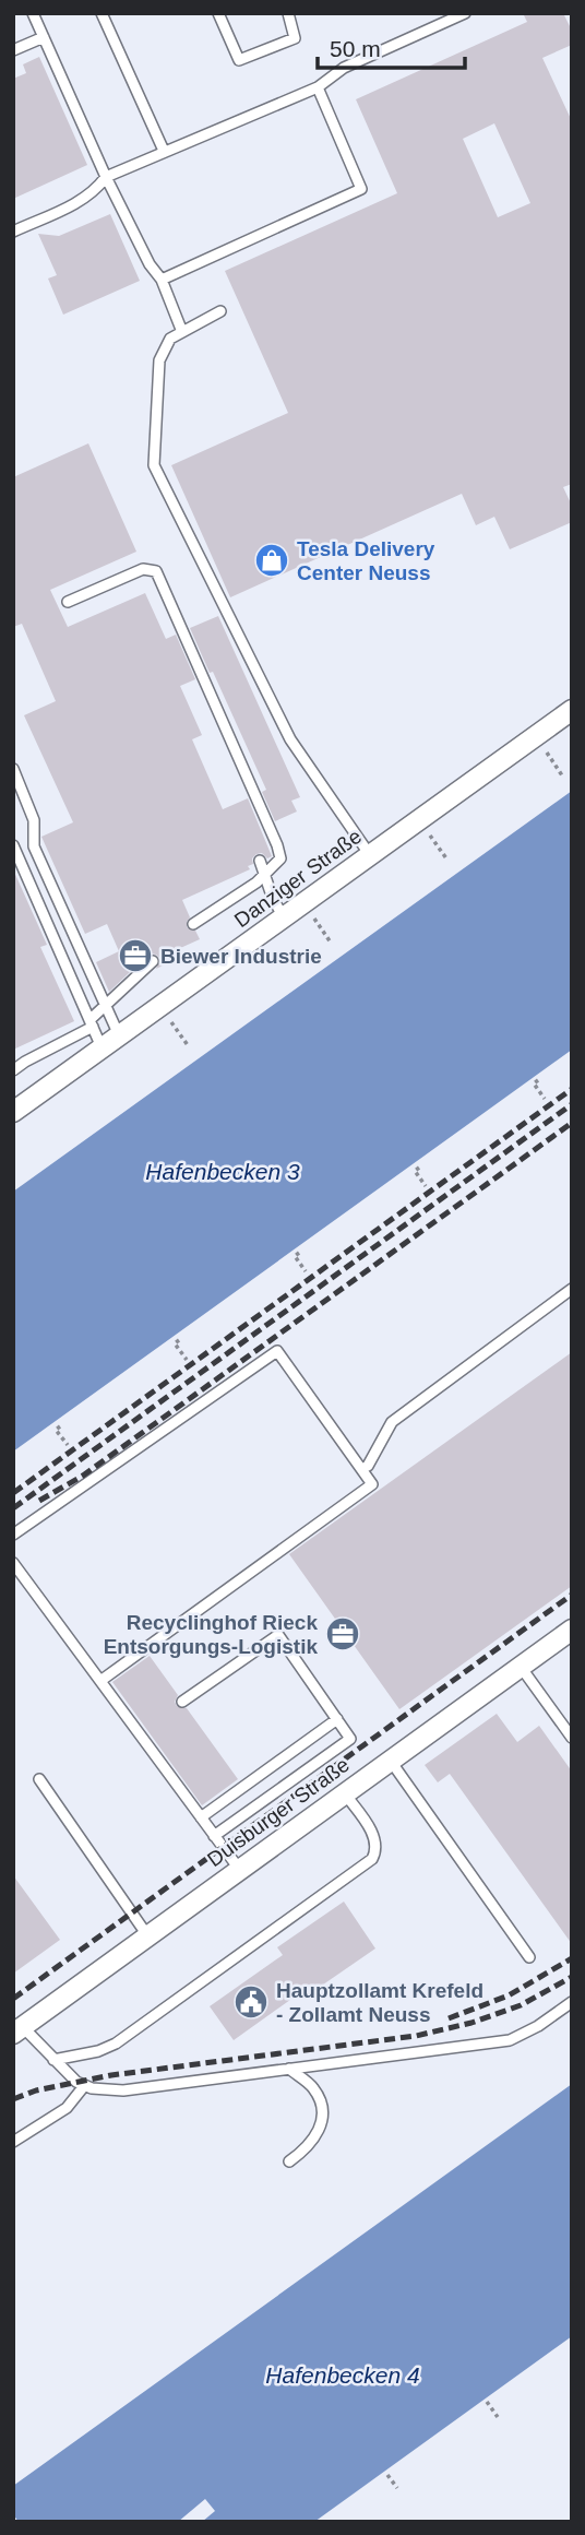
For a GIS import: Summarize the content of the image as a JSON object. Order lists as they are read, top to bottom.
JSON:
{
  "streets": {
    "street": ["Danziger Straße", "Duisburger Straße"]
  },
  "water": ["Hafenbecken 3", "Hafenbecken 4"],
  "places": {
    "shop": ["Tesla Delivery Center Neuss"],
    "office": ["Biewer Industrie", "Recyclinghof Rieck Entsorgungs-Logistik"],
    "public building": ["Hauptzollamt Krefeld - Zollamt Neuss"]
  },
  "scale_bar": "50 m"
}
